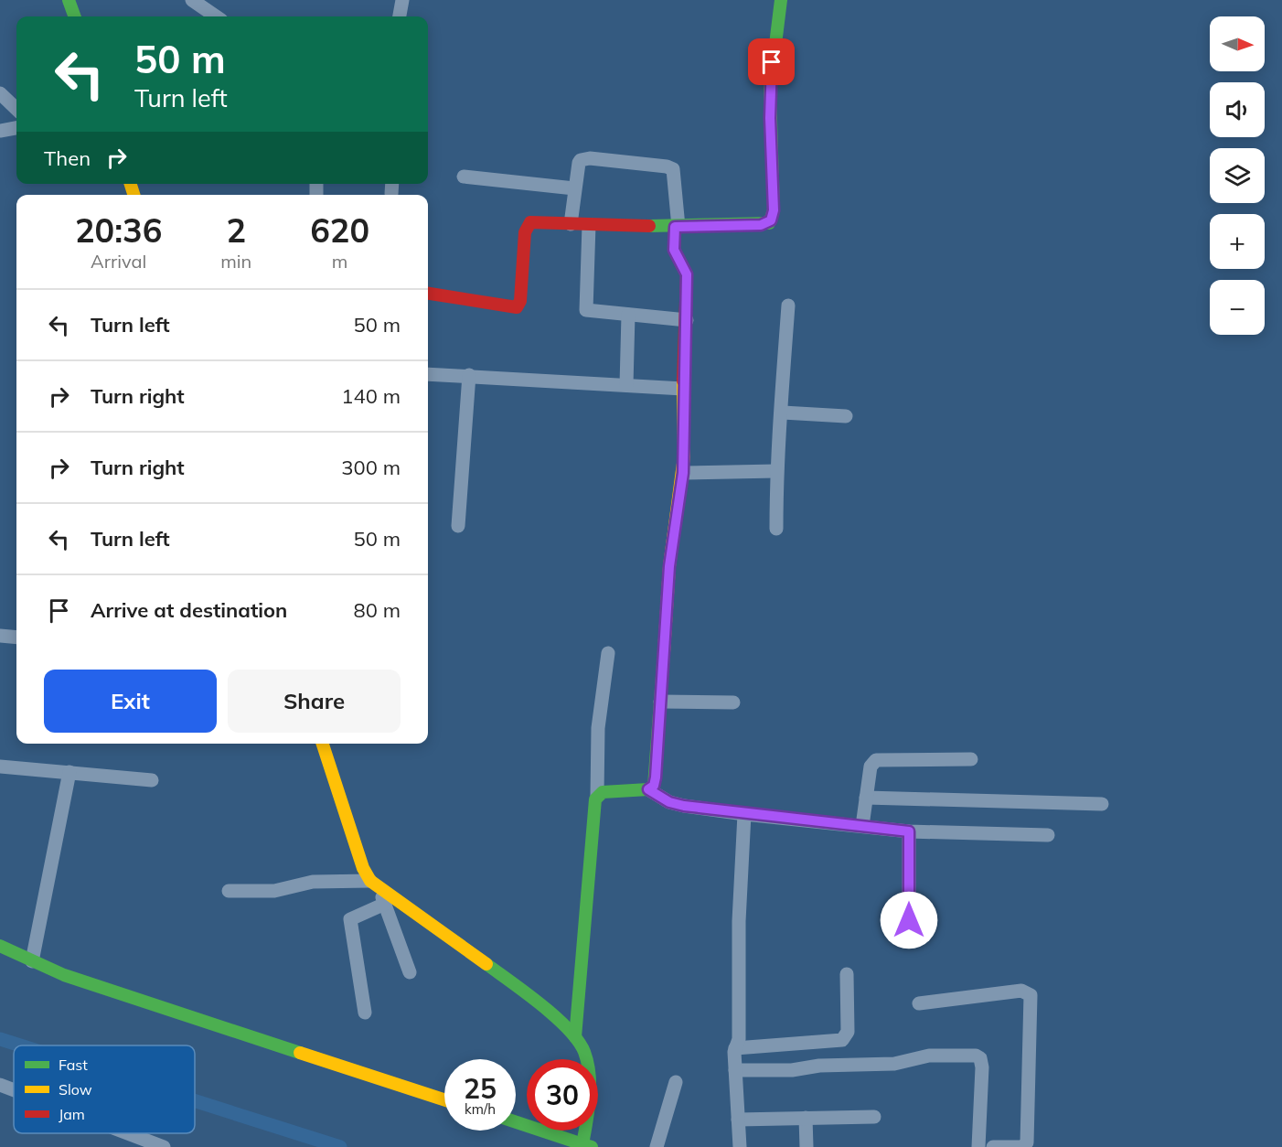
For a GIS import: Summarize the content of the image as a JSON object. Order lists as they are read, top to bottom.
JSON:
{
  "legend": ["Fast", "Slow", "Jam"],
  "north": "right",
  "page": {
    "map_buttons": ["+", "−"],
    "turn": ["50 m", "Turn left"],
    "then": "Then",
    "eta": [
      "20:36",
      "Arrival",
      "2",
      "min",
      "620",
      "m"
    ],
    "list": [
      {
        "name": "Turn left",
        "value": "50 m"
      },
      {
        "name": "Turn right",
        "value": "140 m"
      },
      {
        "name": "Turn right",
        "value": "300 m"
      },
      {
        "name": "Turn left",
        "value": "50 m"
      },
      {
        "name": "Arrive at destination",
        "value": "80 m"
      }
    ],
    "buttons": ["Exit", "Share"],
    "speed": "25 km/h",
    "limit": "30"
  }
}
